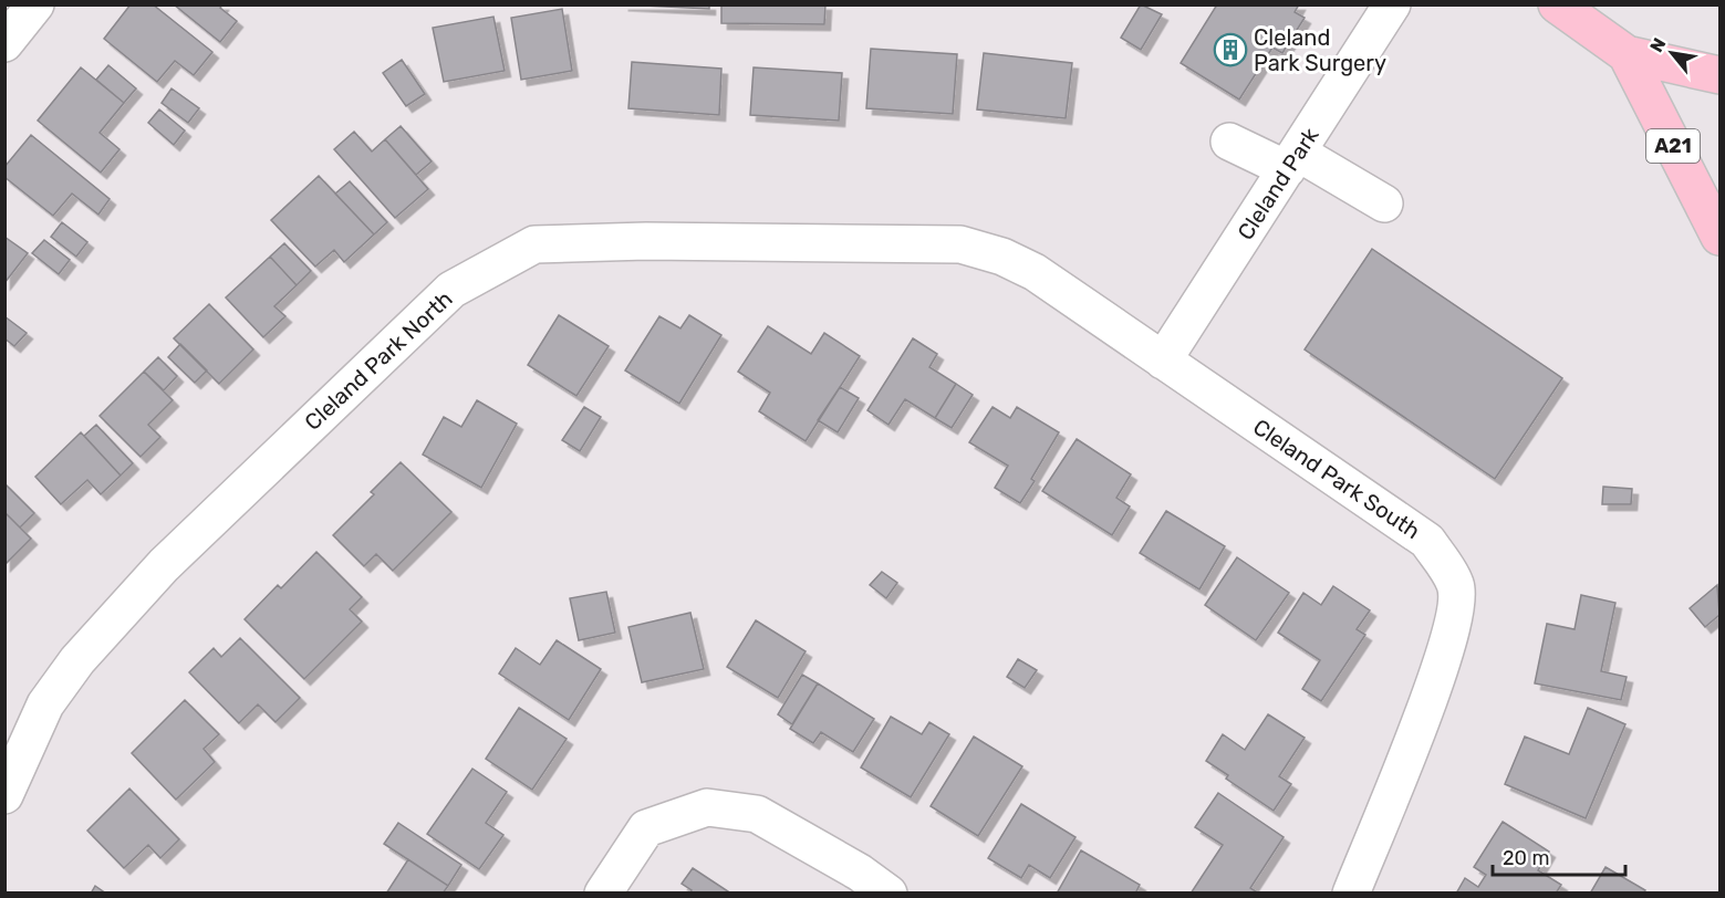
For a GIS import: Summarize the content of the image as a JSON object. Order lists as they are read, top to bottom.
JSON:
{
  "streets": {
    "main road": ["A21"],
    "street": ["Cleland Park", "Cleland Park North", "Cleland Park South"]
  },
  "crossings": [
    ["Cleland Park", "Cleland Park North"],
    ["Cleland Park", "Cleland Park South"],
    ["Cleland Park North", "Cleland Park South"]
  ],
  "places": {
    "building": ["Cleland Park Surgery"]
  },
  "scale_bar": "20 m",
  "north": "top left"
}
